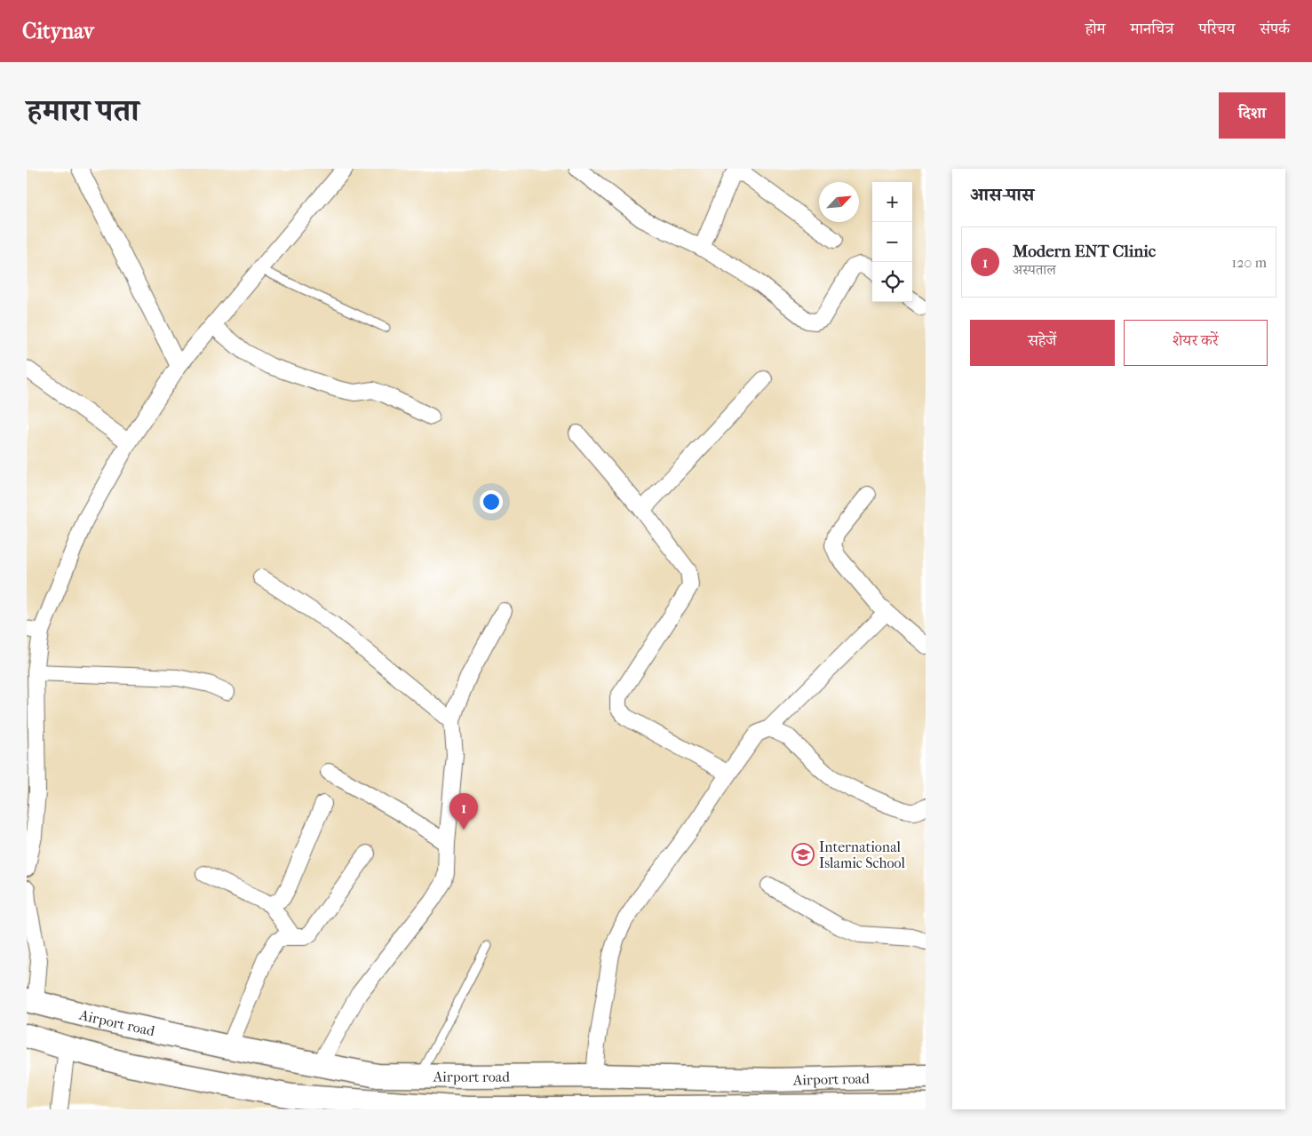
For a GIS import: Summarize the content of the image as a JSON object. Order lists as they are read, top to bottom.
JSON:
{
  "streets": {
    "main road": ["Airport road"]
  },
  "places": {
    "school or university": ["International Islamic School"]
  },
  "north": "top right",
  "page": {
    "header": "Citynav",
    "nav": [
      "होम",
      "मानचित्र",
      "परिचय",
      "संपर्क"
    ],
    "title": "हमारा पता",
    "buttons": [
      "दिशा",
      ["सहेजें", "शेयर करें"]
    ],
    "heading": "आस-पास",
    "map_buttons": ["+", "−"],
    "list": [
      {
        "mark": "1",
        "name": "Modern ENT Clinic",
        "note": "अस्पताल",
        "value": "120 m"
      }
    ],
    "pins": "1"
  }
}
